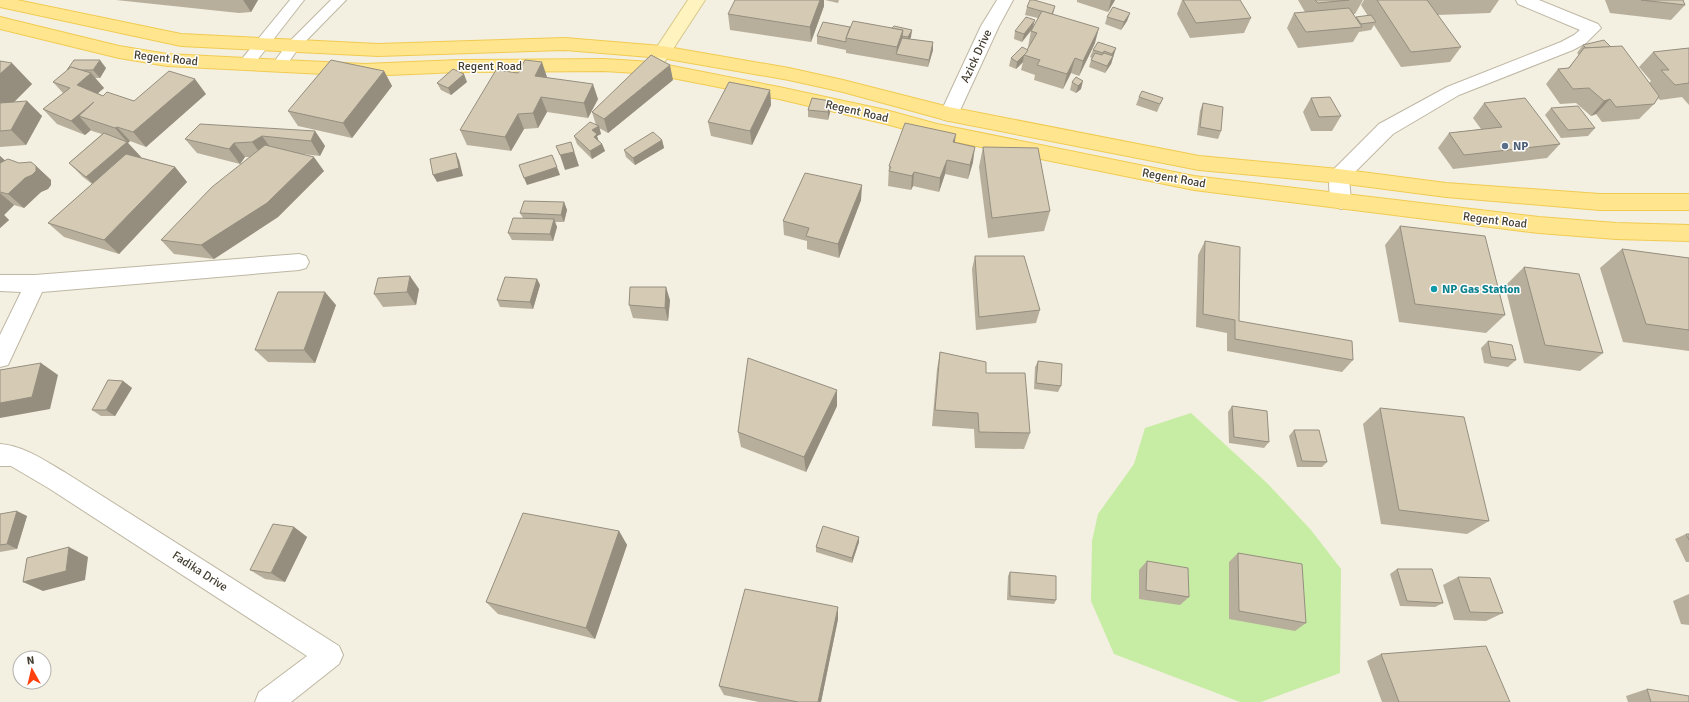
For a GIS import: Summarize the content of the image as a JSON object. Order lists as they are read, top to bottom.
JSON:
{
  "streets": {
    "main road": ["Regent Road"],
    "street": ["Azick Drive", "Fadika Drive"]
  },
  "crossings": [
    ["Azick Drive", "Regent Road"]
  ],
  "places": ["NP", "NP Gas Station"],
  "north": "top"
}
